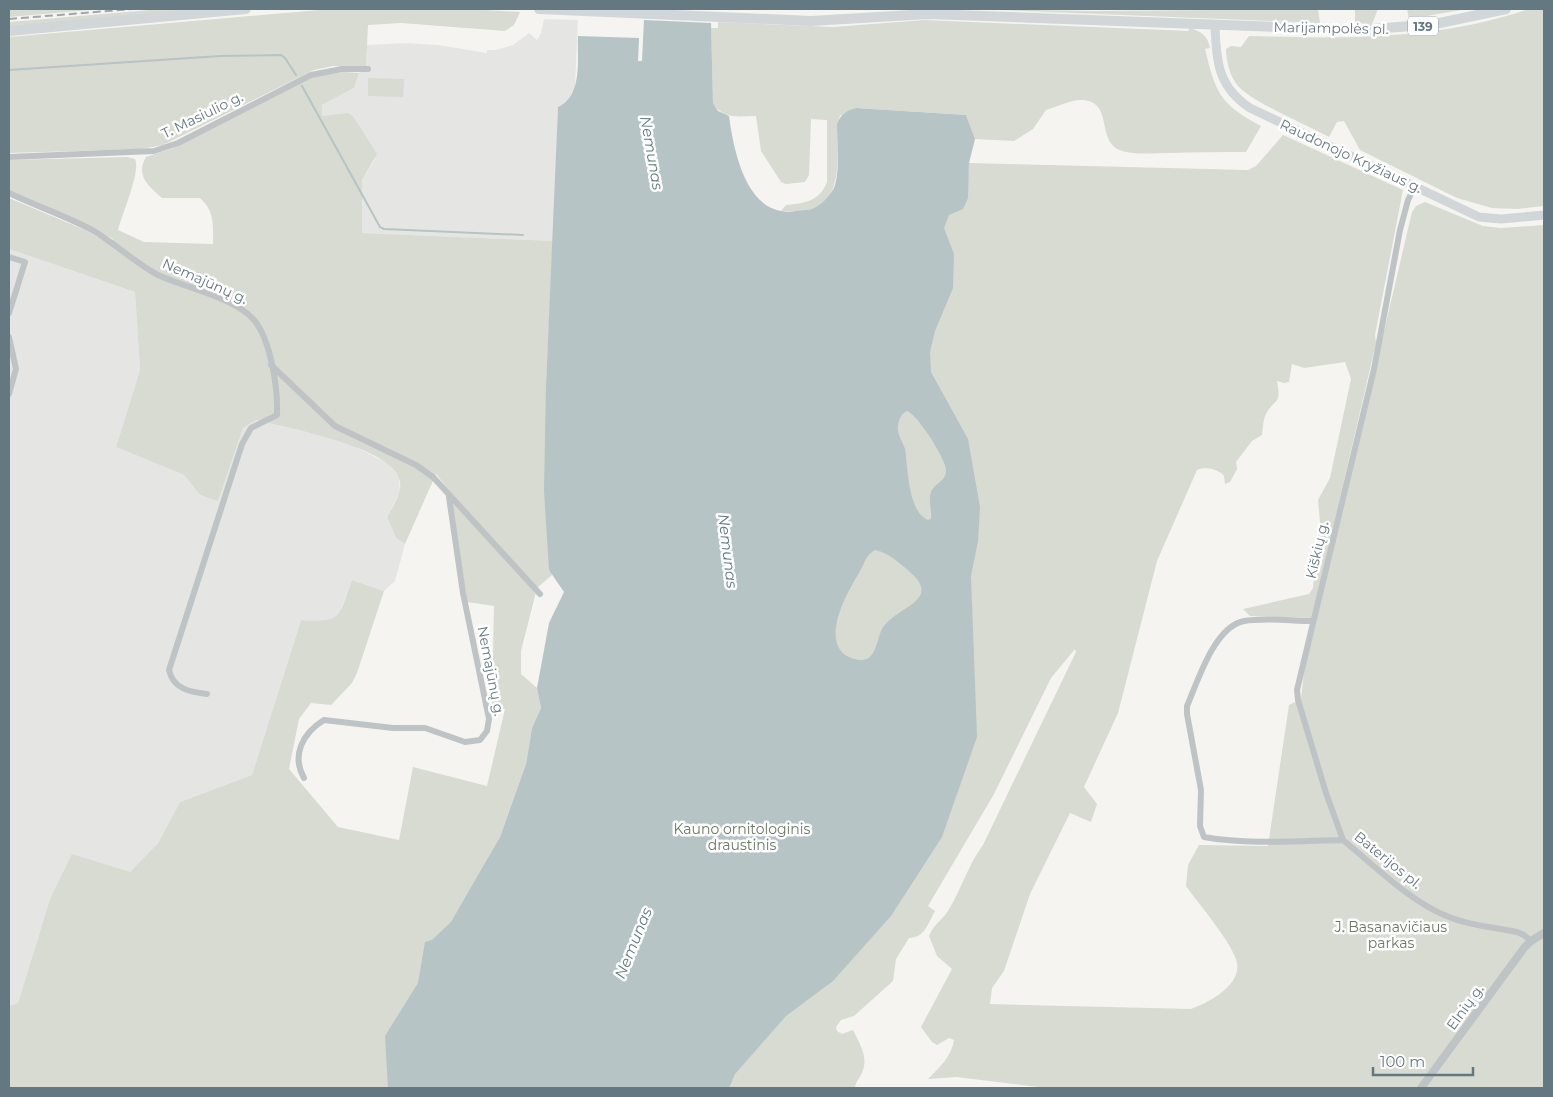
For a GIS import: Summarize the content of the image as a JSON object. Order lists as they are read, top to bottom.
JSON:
{
  "streets": {
    "main road": ["139", "Marijampolės pl.", "Raudonojo Kryžiaus g."],
    "street": [
      "T. Masiulio g.",
      "Nemajūnų g.",
      "Kiškių g.",
      "Baterijos pl.",
      "Elnių g."
    ]
  },
  "crossings": [
    ["Marijampolės pl.", "Raudonojo Kryžiaus g."],
    ["Raudonojo Kryžiaus g.", "Kiškių g."],
    ["Kiškių g.", "Baterijos pl."],
    ["Baterijos pl.", "Elnių g."]
  ],
  "water": ["Nemunas"],
  "parks": ["Kauno ornitologinis draustinis", "J. Basanavičiaus parkas"],
  "scale_bar": "100 m"
}
